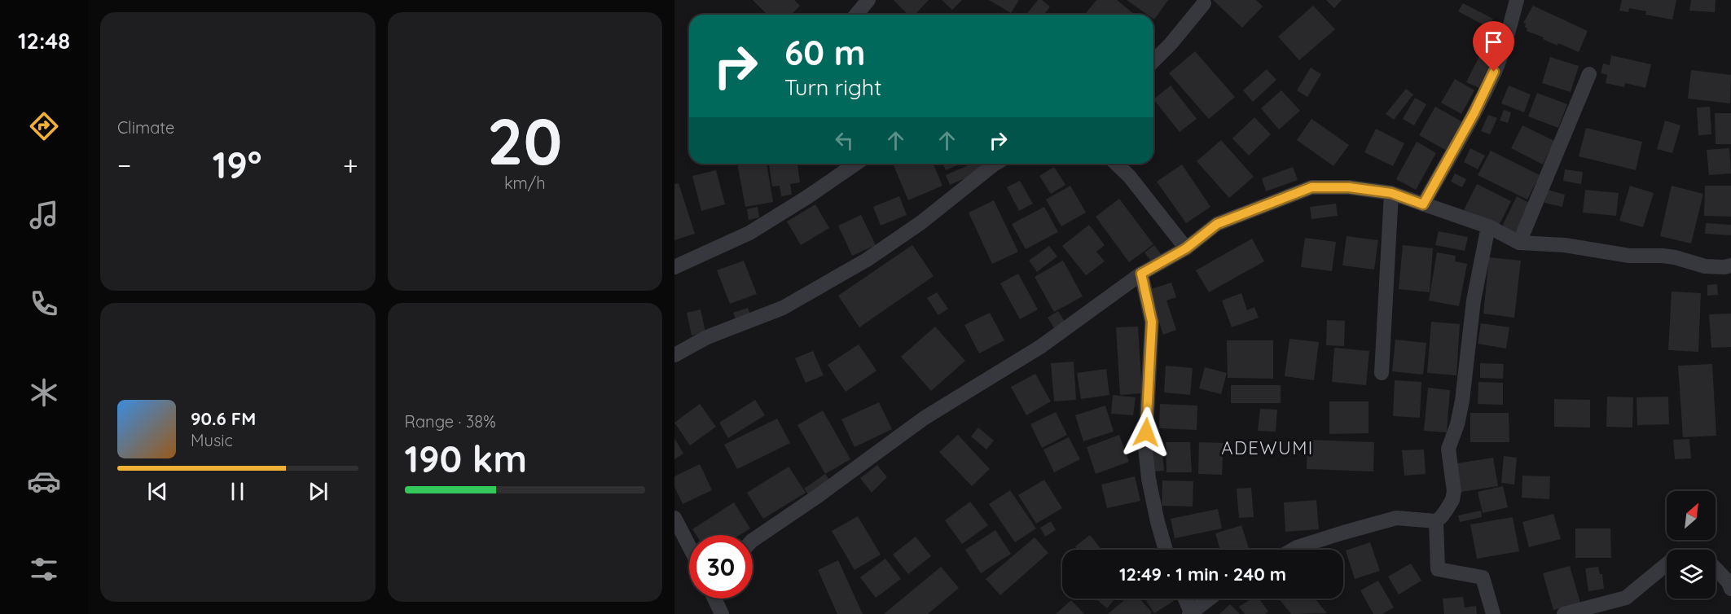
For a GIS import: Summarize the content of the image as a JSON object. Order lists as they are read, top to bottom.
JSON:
{
  "districts": ["ADEWUMI"],
  "north": "top right",
  "page": {
    "tabs": "12:48",
    "tile": [
      "Climate",
      ["20", "km/h"],
      ["Range · 38%", "190 km"]
    ],
    "turn": ["60 m", "Turn right"],
    "heat": ["−", "19°", "+"],
    "song": ["90.6 FM", "Music"],
    "limit": "30",
    "trip": "12:49 · 1 min · 240 m"
  }
}
